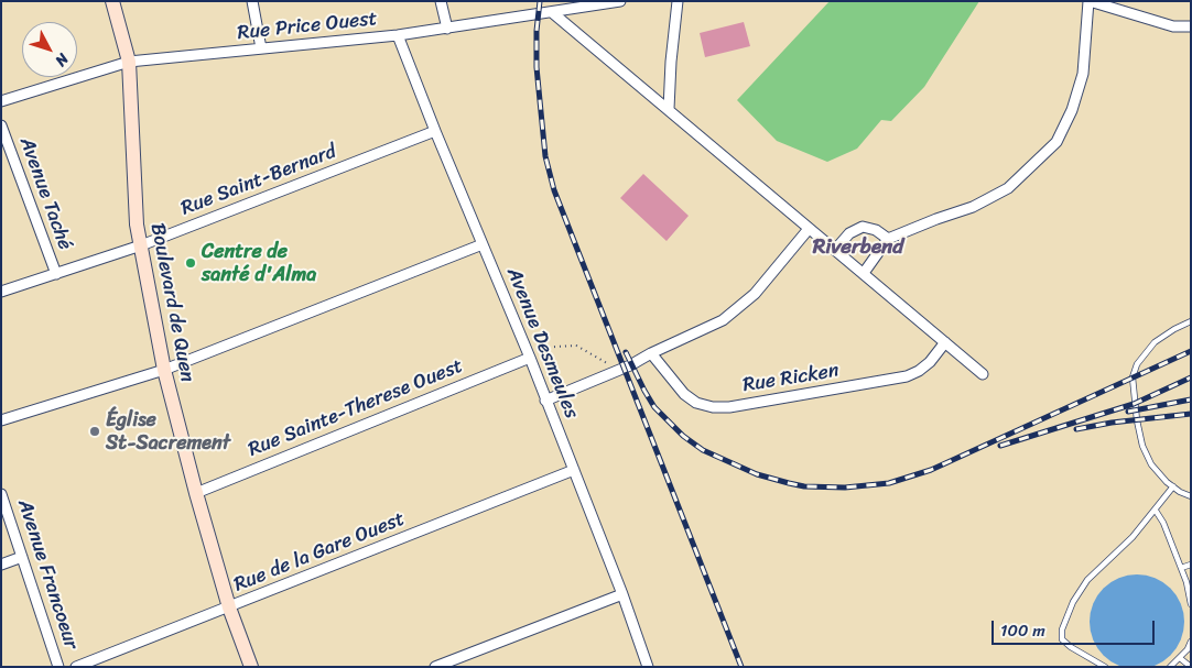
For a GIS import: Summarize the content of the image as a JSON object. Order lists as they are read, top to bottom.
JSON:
{
  "streets": {
    "street": [
      "Rue Price Ouest",
      "Rue Saint-Bernard",
      "Avenue Taché",
      "Boulevard de Quen",
      "Avenue Desmeules",
      "Rue Ricken",
      "Rue Sainte-Therese Ouest",
      "Rue de la Gare Ouest",
      "Avenue Francoeur"
    ]
  },
  "crossings": [
    ["Rue Price Ouest", "Boulevard de Quen"],
    ["Rue Price Ouest", "Avenue Desmeules"],
    ["Rue Saint-Bernard", "Avenue Taché"],
    ["Rue Saint-Bernard", "Boulevard de Quen"],
    ["Rue Saint-Bernard", "Avenue Desmeules"],
    ["Boulevard de Quen", "Rue Sainte-Therese Ouest"],
    ["Boulevard de Quen", "Rue de la Gare Ouest"],
    ["Avenue Desmeules", "Rue Sainte-Therese Ouest"],
    ["Avenue Desmeules", "Rue de la Gare Ouest"]
  ],
  "districts": ["Riverbend"],
  "places": ["Centre de santé d'Alma", "Église St-Sacrement"],
  "scale_bar": "100 m",
  "north": "bottom right"
}
